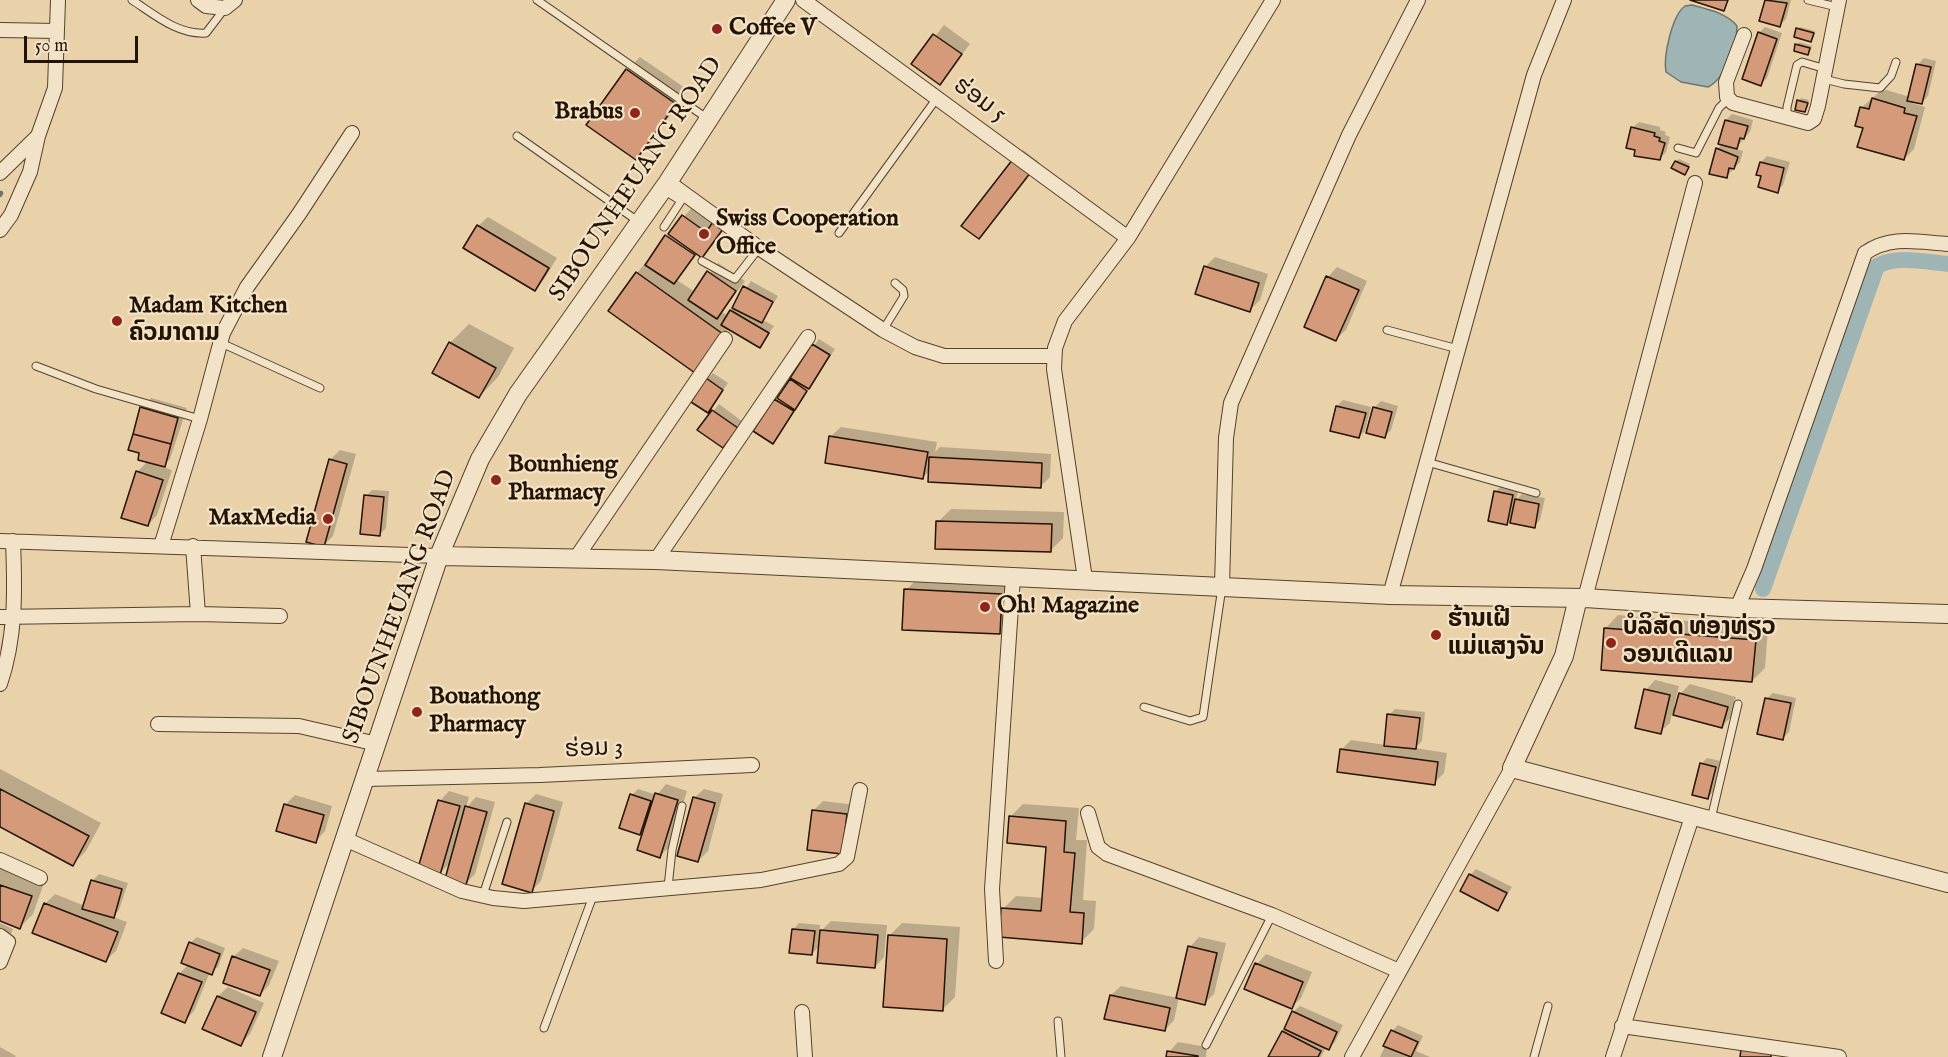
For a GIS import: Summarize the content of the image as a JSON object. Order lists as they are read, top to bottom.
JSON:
{
  "streets": {
    "street": ["ຮ່ອມ 5", "SIBOUNHEUANG ROAD", "ຮ່ອມ 3"]
  },
  "crossings": [
    ["SIBOUNHEUANG ROAD", "ຮ່ອມ 3"]
  ],
  "places": [
    "Coffee V",
    "Brabus",
    "Swiss Cooperation Office",
    "Madam Kitchen ຄົວມາດາມ",
    "Bounhieng Pharmacy",
    "MaxMedia",
    "Oh! Magazine",
    "ຮ້ານເຝີ ແມ່ແສງຈັນ",
    "ບໍລິສັດ ທ່ອງທ່ຽວ ວອນເດີແລນ",
    "Bouathong Pharmacy"
  ],
  "scale_bar": "50 m"
}
